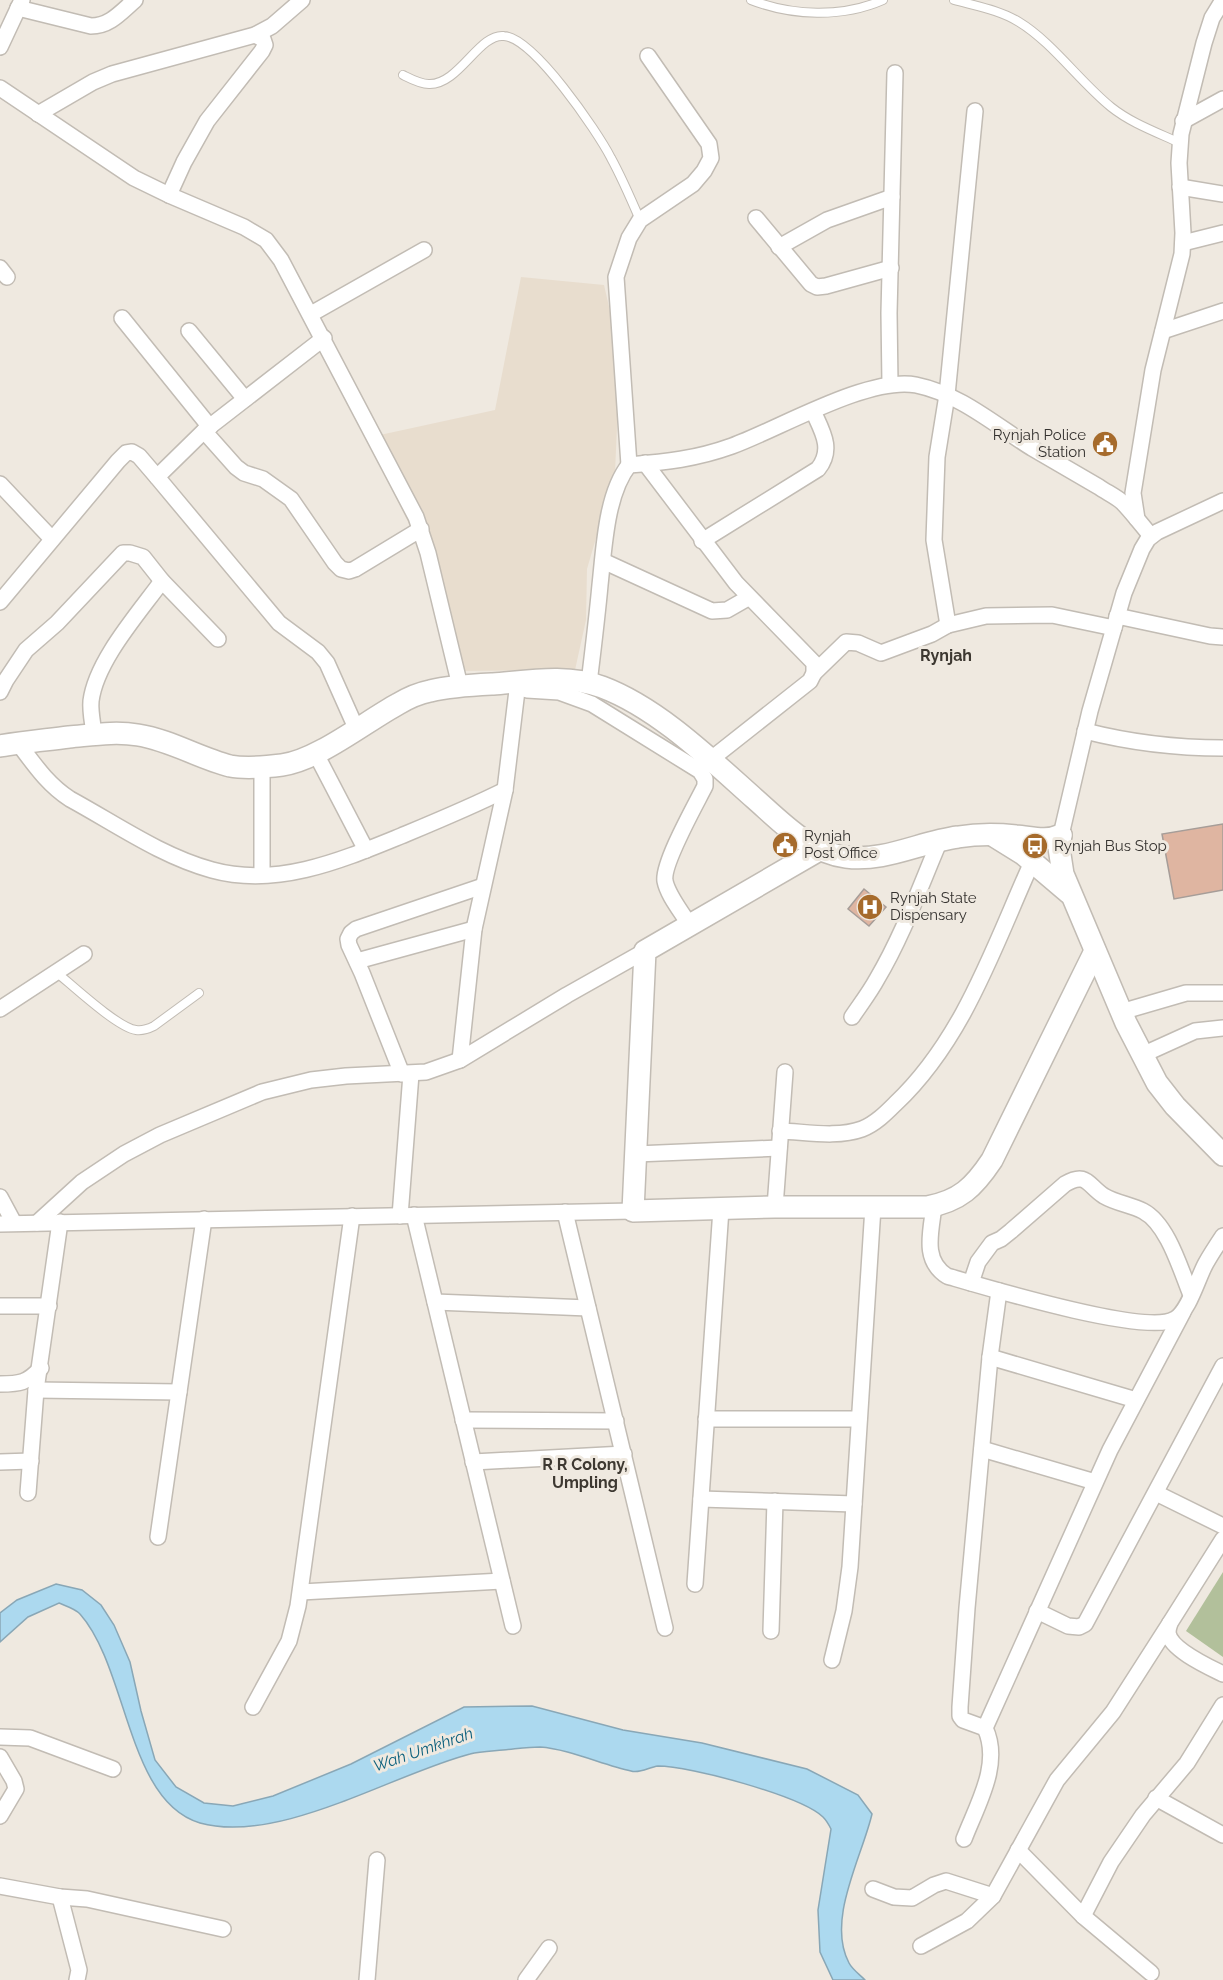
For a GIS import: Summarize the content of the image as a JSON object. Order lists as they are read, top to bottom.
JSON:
{
  "districts": ["Rynjah", "R R Colony, Umpling"],
  "water": ["Wah Umkhrah"],
  "places": {
    "public building": ["Rynjah Police Station", "Rynjah Post Office"],
    "bus stop": ["Rynjah Bus Stop"],
    "hospital": ["Rynjah State Dispensary"]
  }
}
